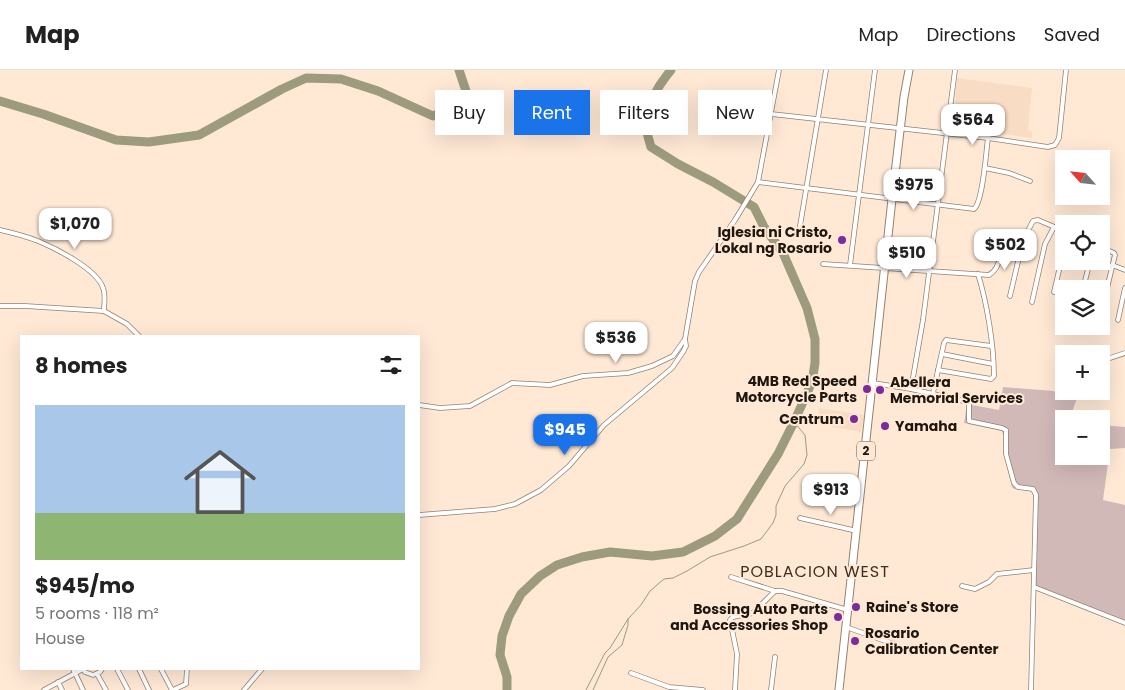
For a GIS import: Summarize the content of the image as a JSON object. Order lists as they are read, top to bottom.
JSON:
{
  "streets": {
    "highway": ["2"]
  },
  "districts": ["POBLACION WEST"],
  "places": [
    "Iglesia ni Cristo, Lokal ng Rosario",
    "4MB Red Speed Motorcycle Parts",
    "Abellera Memorial Services",
    "Centrum",
    "Yamaha",
    "Raine's Store",
    "Bossing Auto Parts and Accessories Shop",
    "Rosario Calibration Center"
  ],
  "north": "top left",
  "page": {
    "header": "Map",
    "nav": ["Map", "Directions", "Saved"],
    "chip": [
      "Buy",
      "Rent",
      "Filters",
      "New"
    ],
    "price": [
      "$564",
      "$975",
      "$1,070",
      "$502",
      "$510",
      "$536",
      "$945",
      "$913"
    ],
    "map_buttons": ["+", "−"],
    "heading": "8 homes",
    "list": [
      {
        "name": "$945/mo",
        "note": "5 rooms · 118 m² · House"
      }
    ]
  }
}
